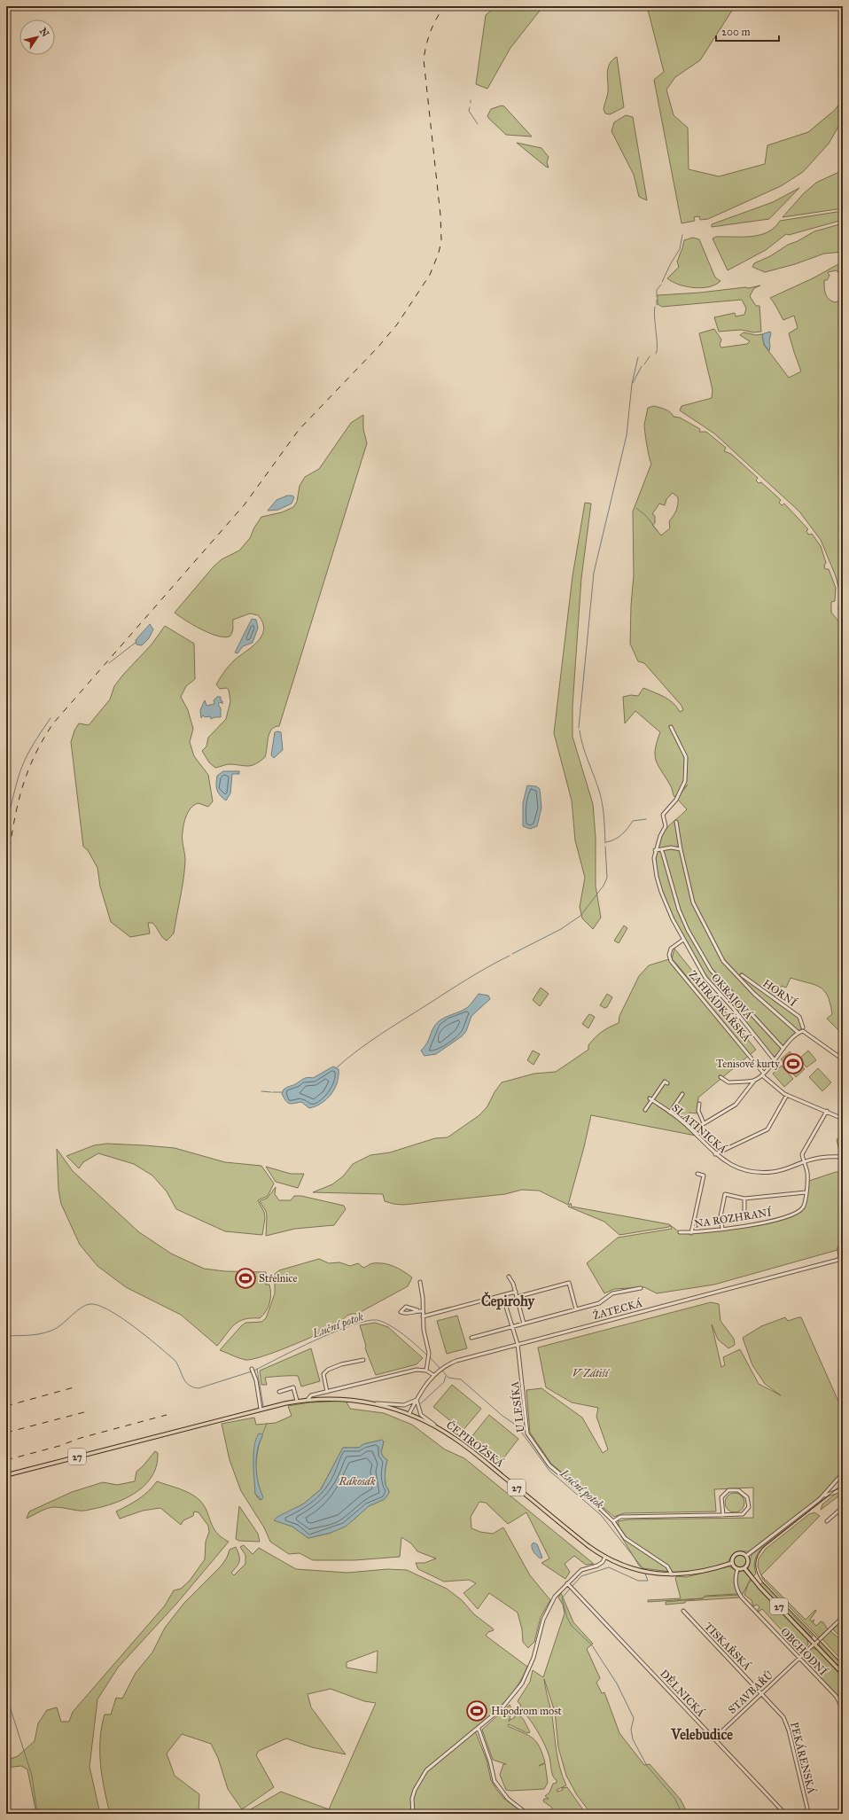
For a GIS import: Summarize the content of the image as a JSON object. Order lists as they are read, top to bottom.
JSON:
{
  "streets": {
    "main road": ["ČEPIROŽSKÁ", "27"],
    "street": [
      "HORNÍ",
      "OKRAJOVÁ",
      "ZAHRÁDKÁŘSKÁ",
      "SLATINICKÁ",
      "NA ROZHRANÍ",
      "ŽATECKÁ",
      "U LESÍKA",
      "TISKAŘSKÁ",
      "OBCHODNÍ",
      "STAVBAŘŮ",
      "DĚLNICKÁ",
      "PEKÁRENSKÁ"
    ]
  },
  "crossings": [
    ["OKRAJOVÁ", "ZAHRÁDKÁŘSKÁ"],
    ["SLATINICKÁ", "NA ROZHRANÍ"],
    ["ŽATECKÁ", "U LESÍKA"],
    ["ŽATECKÁ", "ČEPIROŽSKÁ"],
    ["U LESÍKA", "ČEPIROŽSKÁ"],
    ["ČEPIROŽSKÁ", "27"],
    ["ČEPIROŽSKÁ", "OBCHODNÍ"],
    ["27", "OBCHODNÍ"],
    ["27", "STAVBAŘŮ"],
    ["TISKAŘSKÁ", "STAVBAŘŮ"],
    ["TISKAŘSKÁ", "PEKÁRENSKÁ"],
    ["OBCHODNÍ", "STAVBAŘŮ"],
    ["STAVBAŘŮ", "DĚLNICKÁ"],
    ["STAVBAŘŮ", "PEKÁRENSKÁ"]
  ],
  "districts": ["Čepirohy", "Velebudice"],
  "water": ["Luční potok", "Rákosák"],
  "parks": ["V Zátiší"],
  "places": {
    "sports": ["Tenisové kurty", "Střelnice", "Hipodrom most"]
  },
  "scale_bar": "200 m",
  "north": "top right"
}
